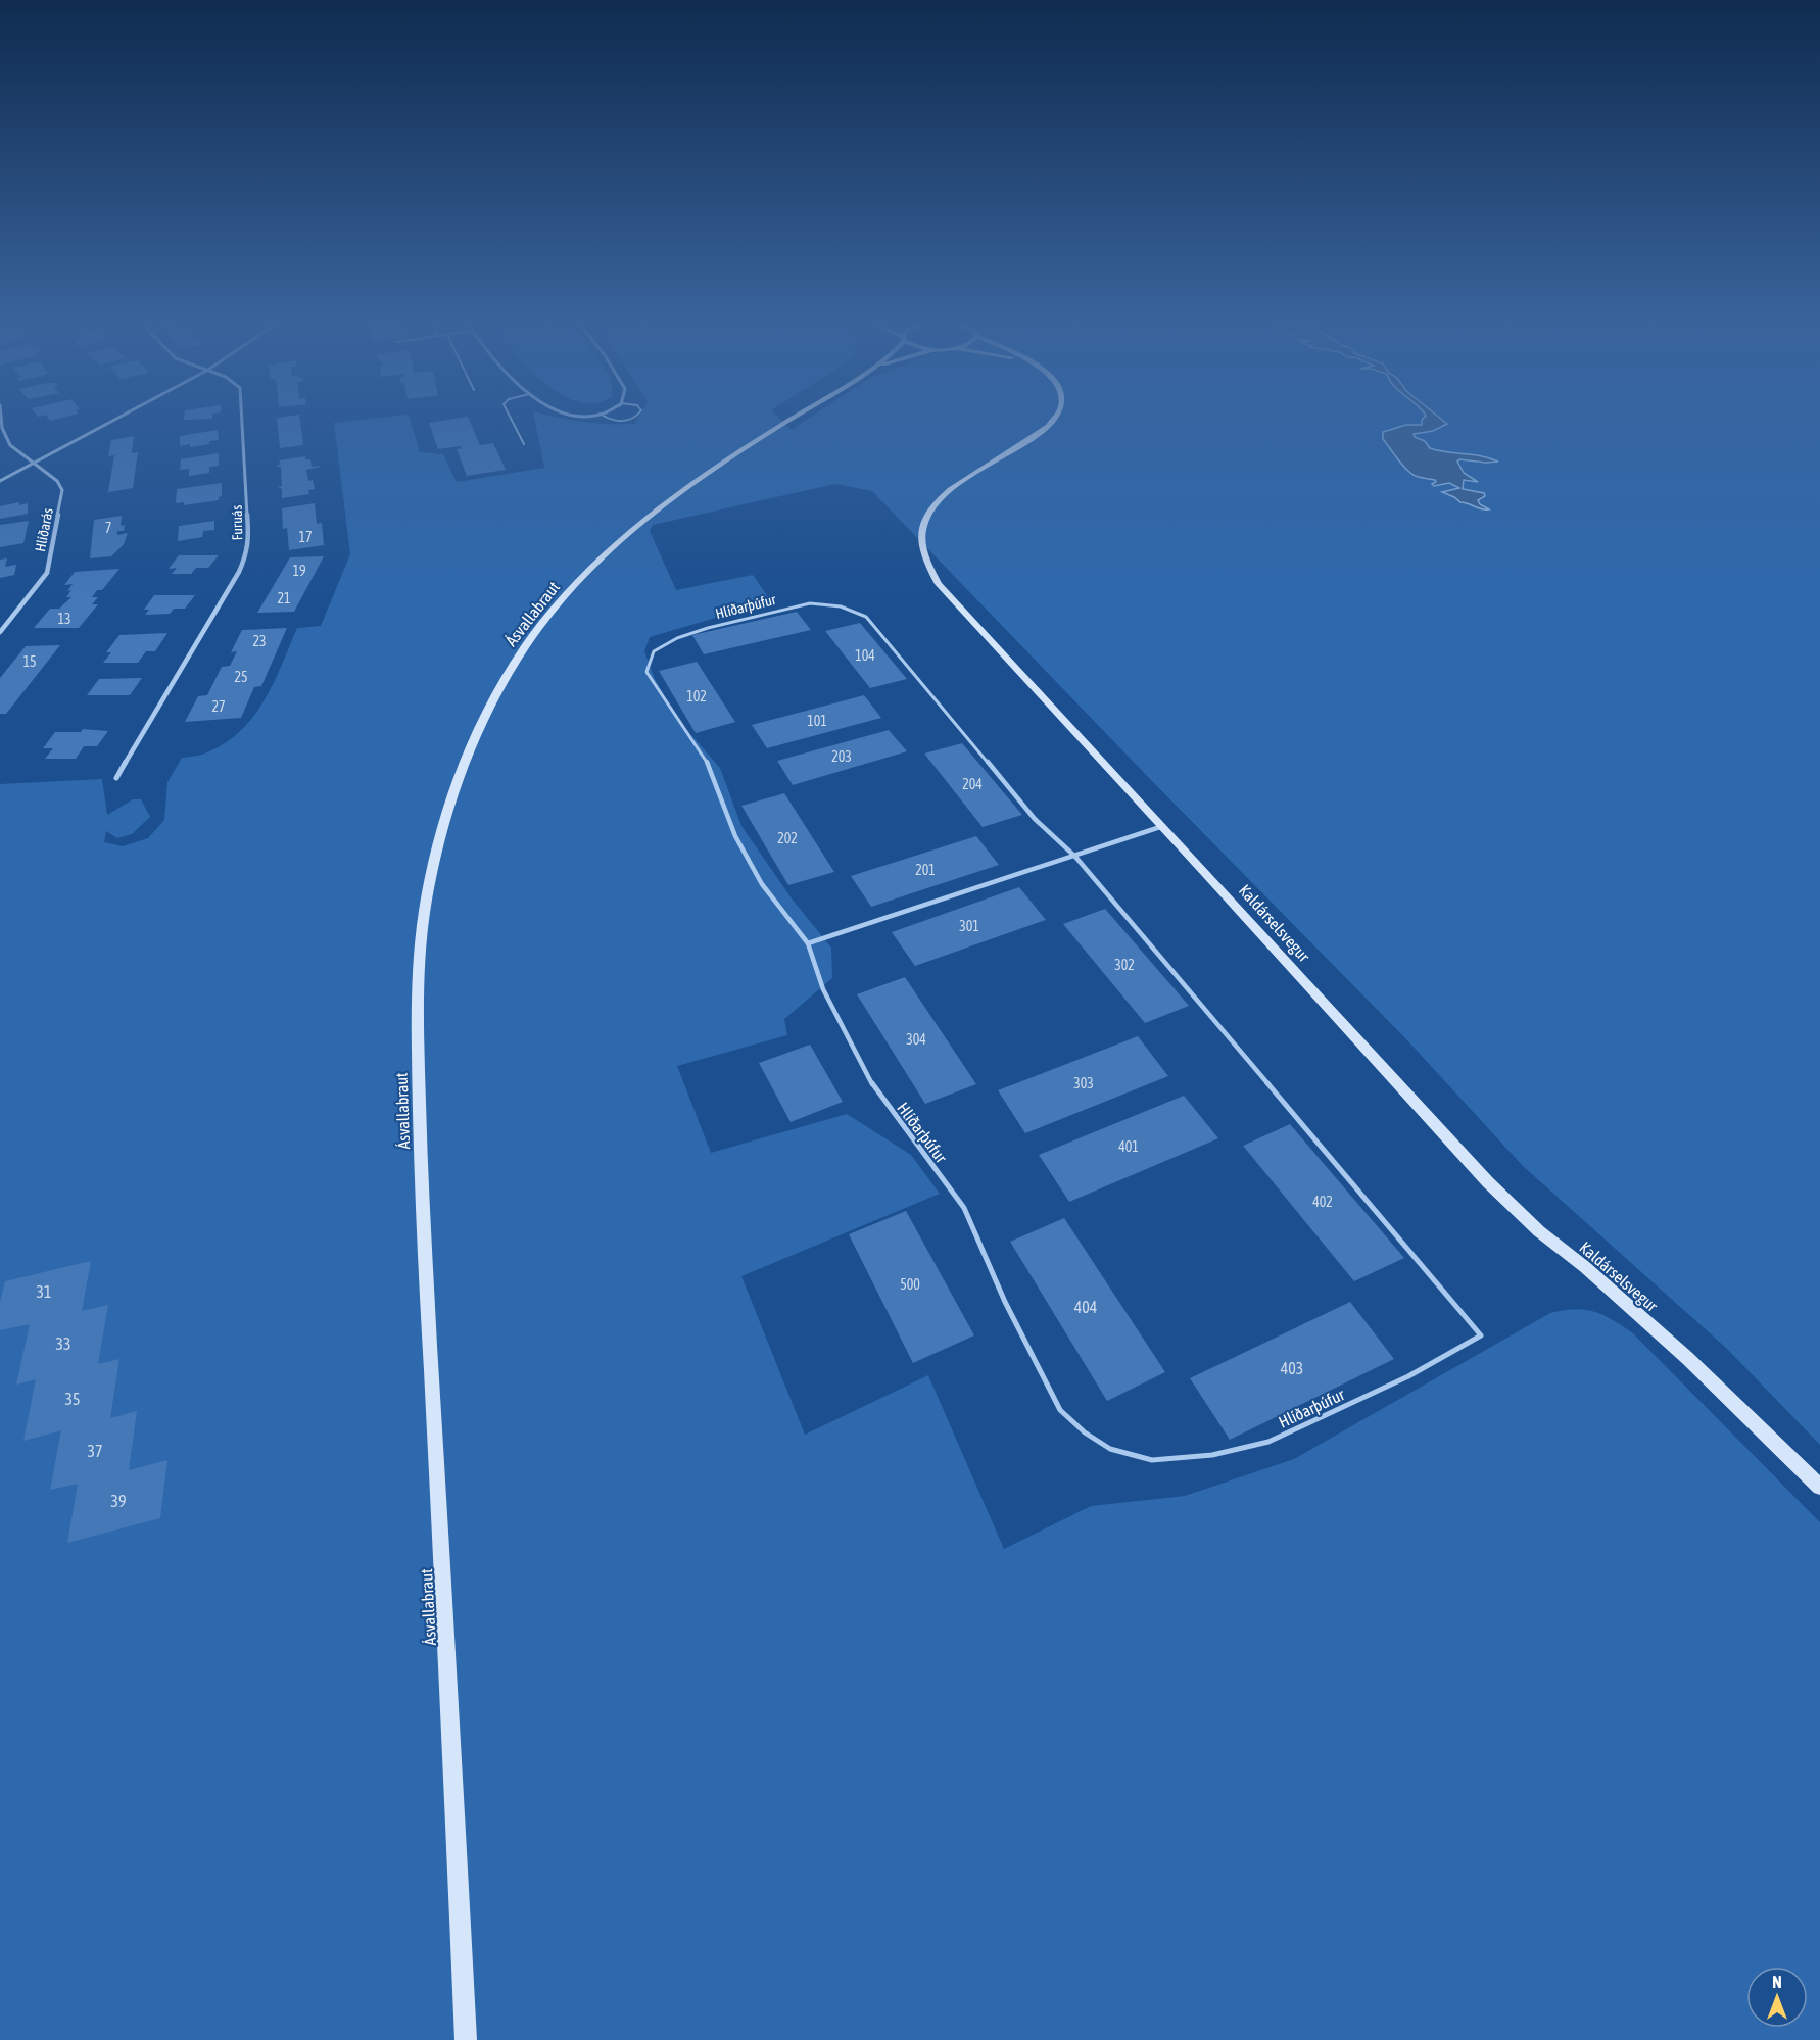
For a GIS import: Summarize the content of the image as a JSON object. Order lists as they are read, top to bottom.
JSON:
{
  "streets": {
    "main road": ["Ásvallabraut", "Kaldárselsvegur"],
    "street": ["Furuás", "Hlíðarás"],
    "lane": ["Hlíðarþúfur"]
  },
  "house_numbers": [
    "7",
    "17",
    "19",
    "21",
    "13",
    "23",
    "104",
    "15",
    "25",
    "102",
    "27",
    "101",
    "203",
    "204",
    "202",
    "201",
    "301",
    "302",
    "304",
    "303",
    "401",
    "402",
    "500",
    "31",
    "404",
    "33",
    "403",
    "35",
    "37",
    "39"
  ],
  "north": "top"
}
